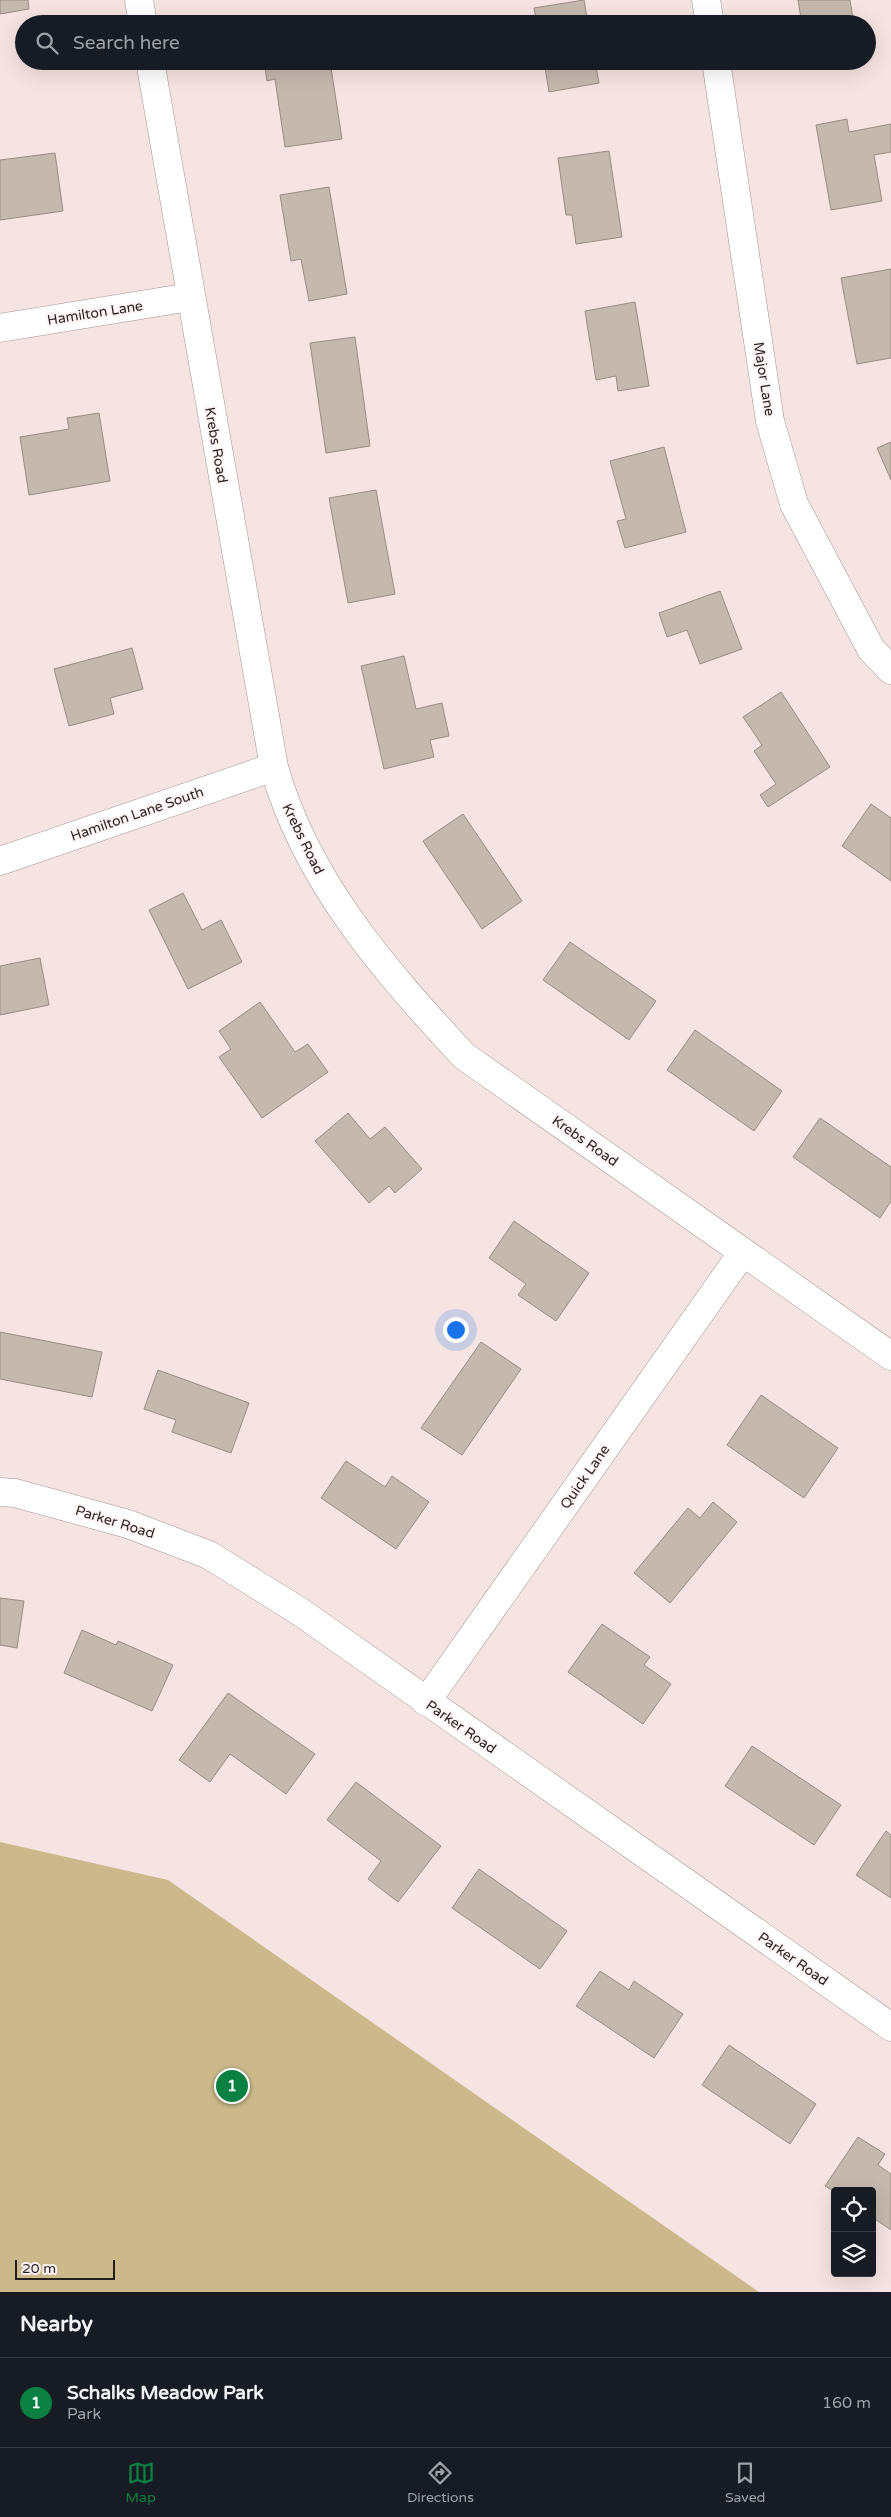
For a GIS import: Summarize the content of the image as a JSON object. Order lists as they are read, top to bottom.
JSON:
{
  "streets": {
    "street": [
      "Hamilton Lane",
      "Major Lane",
      "Krebs Road",
      "Hamilton Lane South",
      "Quick Lane",
      "Parker Road"
    ]
  },
  "crossings": [
    ["Hamilton Lane", "Krebs Road"],
    ["Krebs Road", "Hamilton Lane South"],
    ["Krebs Road", "Quick Lane"],
    ["Quick Lane", "Parker Road"]
  ],
  "scale_bar": "20 m",
  "page": {
    "search": "Search here",
    "pins": "1",
    "scale": "20 m",
    "heading": "Nearby",
    "list": [
      {
        "mark": "1",
        "name": "Schalks Meadow Park",
        "note": "Park",
        "value": "160 m"
      }
    ],
    "nav": ["Map", "Directions", "Saved"]
  }
}
